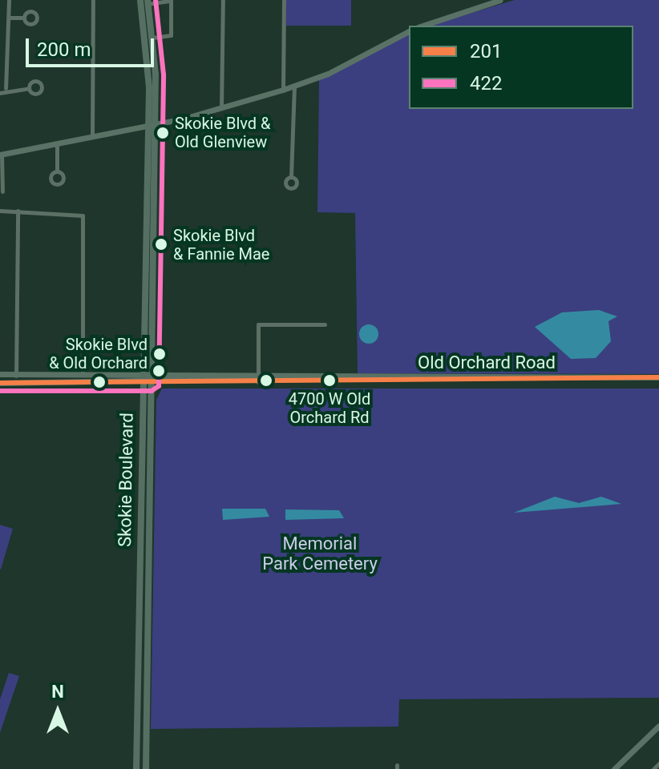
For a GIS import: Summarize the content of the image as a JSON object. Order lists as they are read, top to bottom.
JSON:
{
  "streets": {
    "main road": ["Old Orchard Road", "Skokie Boulevard"]
  },
  "crossings": [
    ["Old Orchard Road", "Skokie Boulevard"]
  ],
  "parks": ["Memorial Park Cemetery"],
  "places": [
    "Skokie Blvd & Old Glenview",
    "Skokie Blvd & Fannie Mae",
    "Skokie Blvd & Old Orchard",
    "4700 W Old Orchard Rd"
  ],
  "lines": ["transit line 422", "transit line 201"],
  "legend": ["201", "422"],
  "scale_bar": "200 m",
  "north": "top"
}
